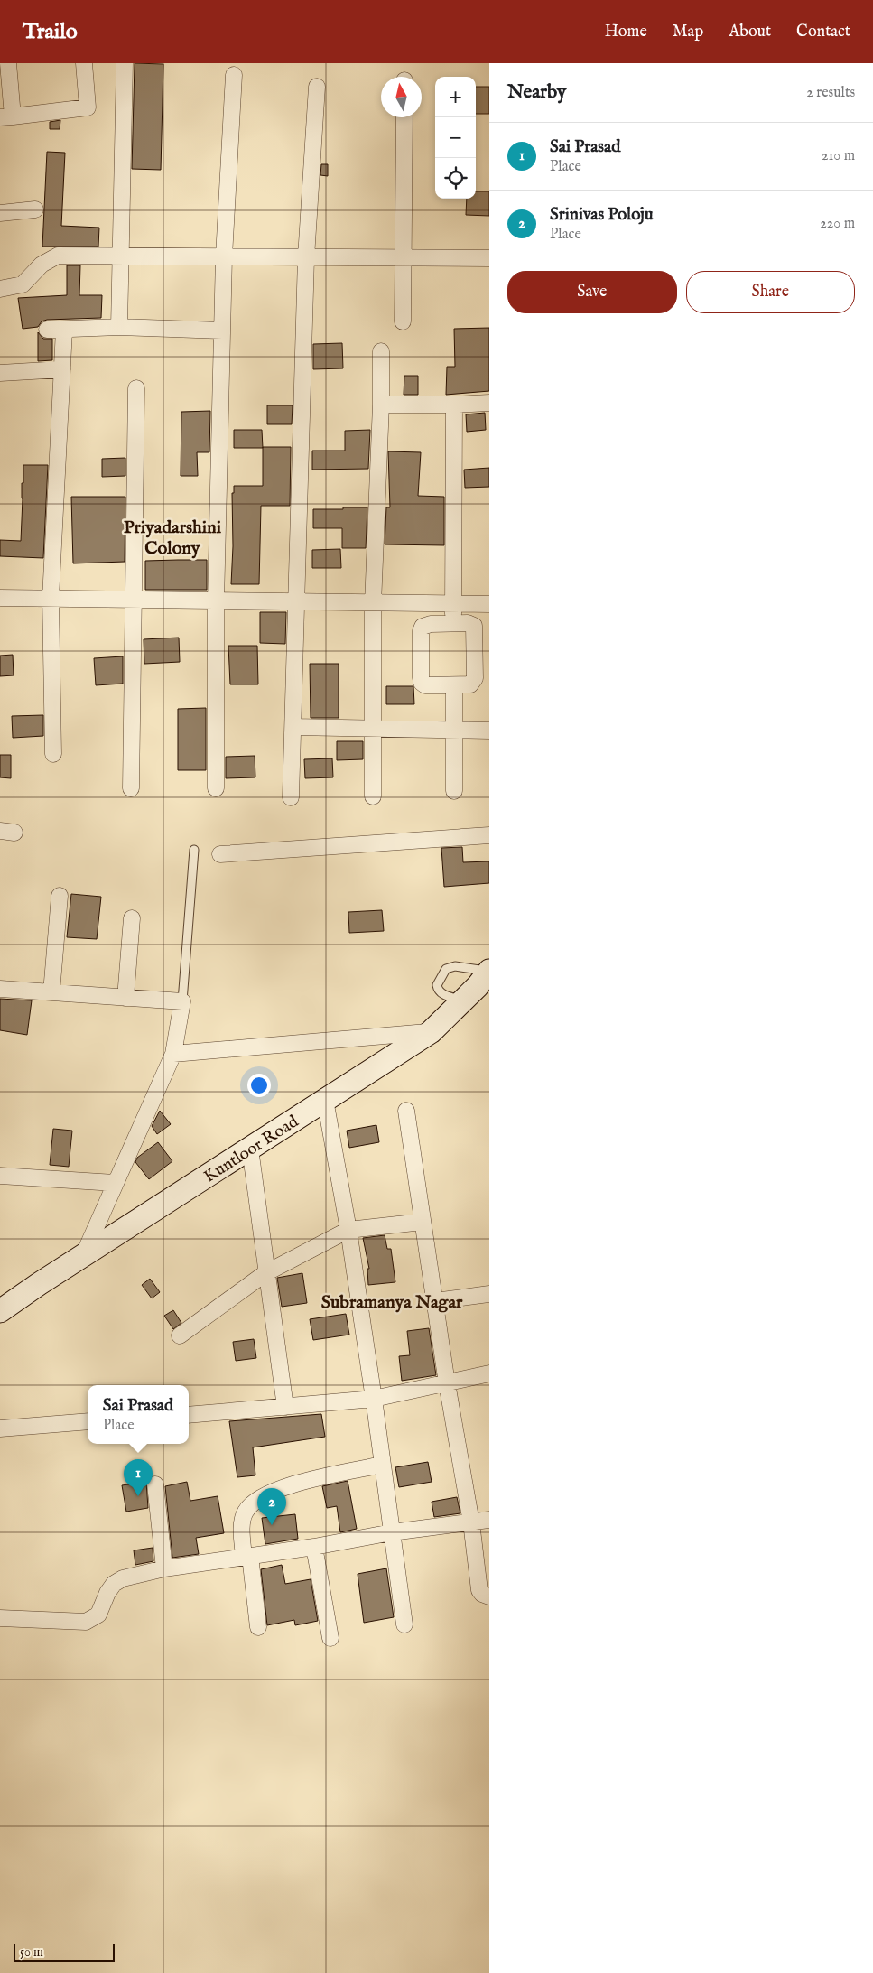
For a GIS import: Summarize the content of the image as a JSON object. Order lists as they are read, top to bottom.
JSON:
{
  "streets": {
    "street": ["Kuntloor Road"]
  },
  "districts": ["Priyadarshini Colony", "Subramanya Nagar"],
  "scale_bar": "50 m",
  "north": "top",
  "page": {
    "header": "Trailo",
    "nav": [
      "Home",
      "Map",
      "About",
      "Contact"
    ],
    "heading": ["Nearby", "2 results"],
    "map_buttons": ["+", "−"],
    "list": [
      {
        "mark": "1",
        "name": "Sai Prasad",
        "note": "Place",
        "value": "210 m"
      },
      {
        "mark": "2",
        "name": "Srinivas Poloju",
        "note": "Place",
        "value": "220 m"
      }
    ],
    "buttons": ["Save", "Share"],
    "popup": ["Sai Prasad", "Place"],
    "pins": ["1", "2"],
    "scale": "50 m"
  }
}
